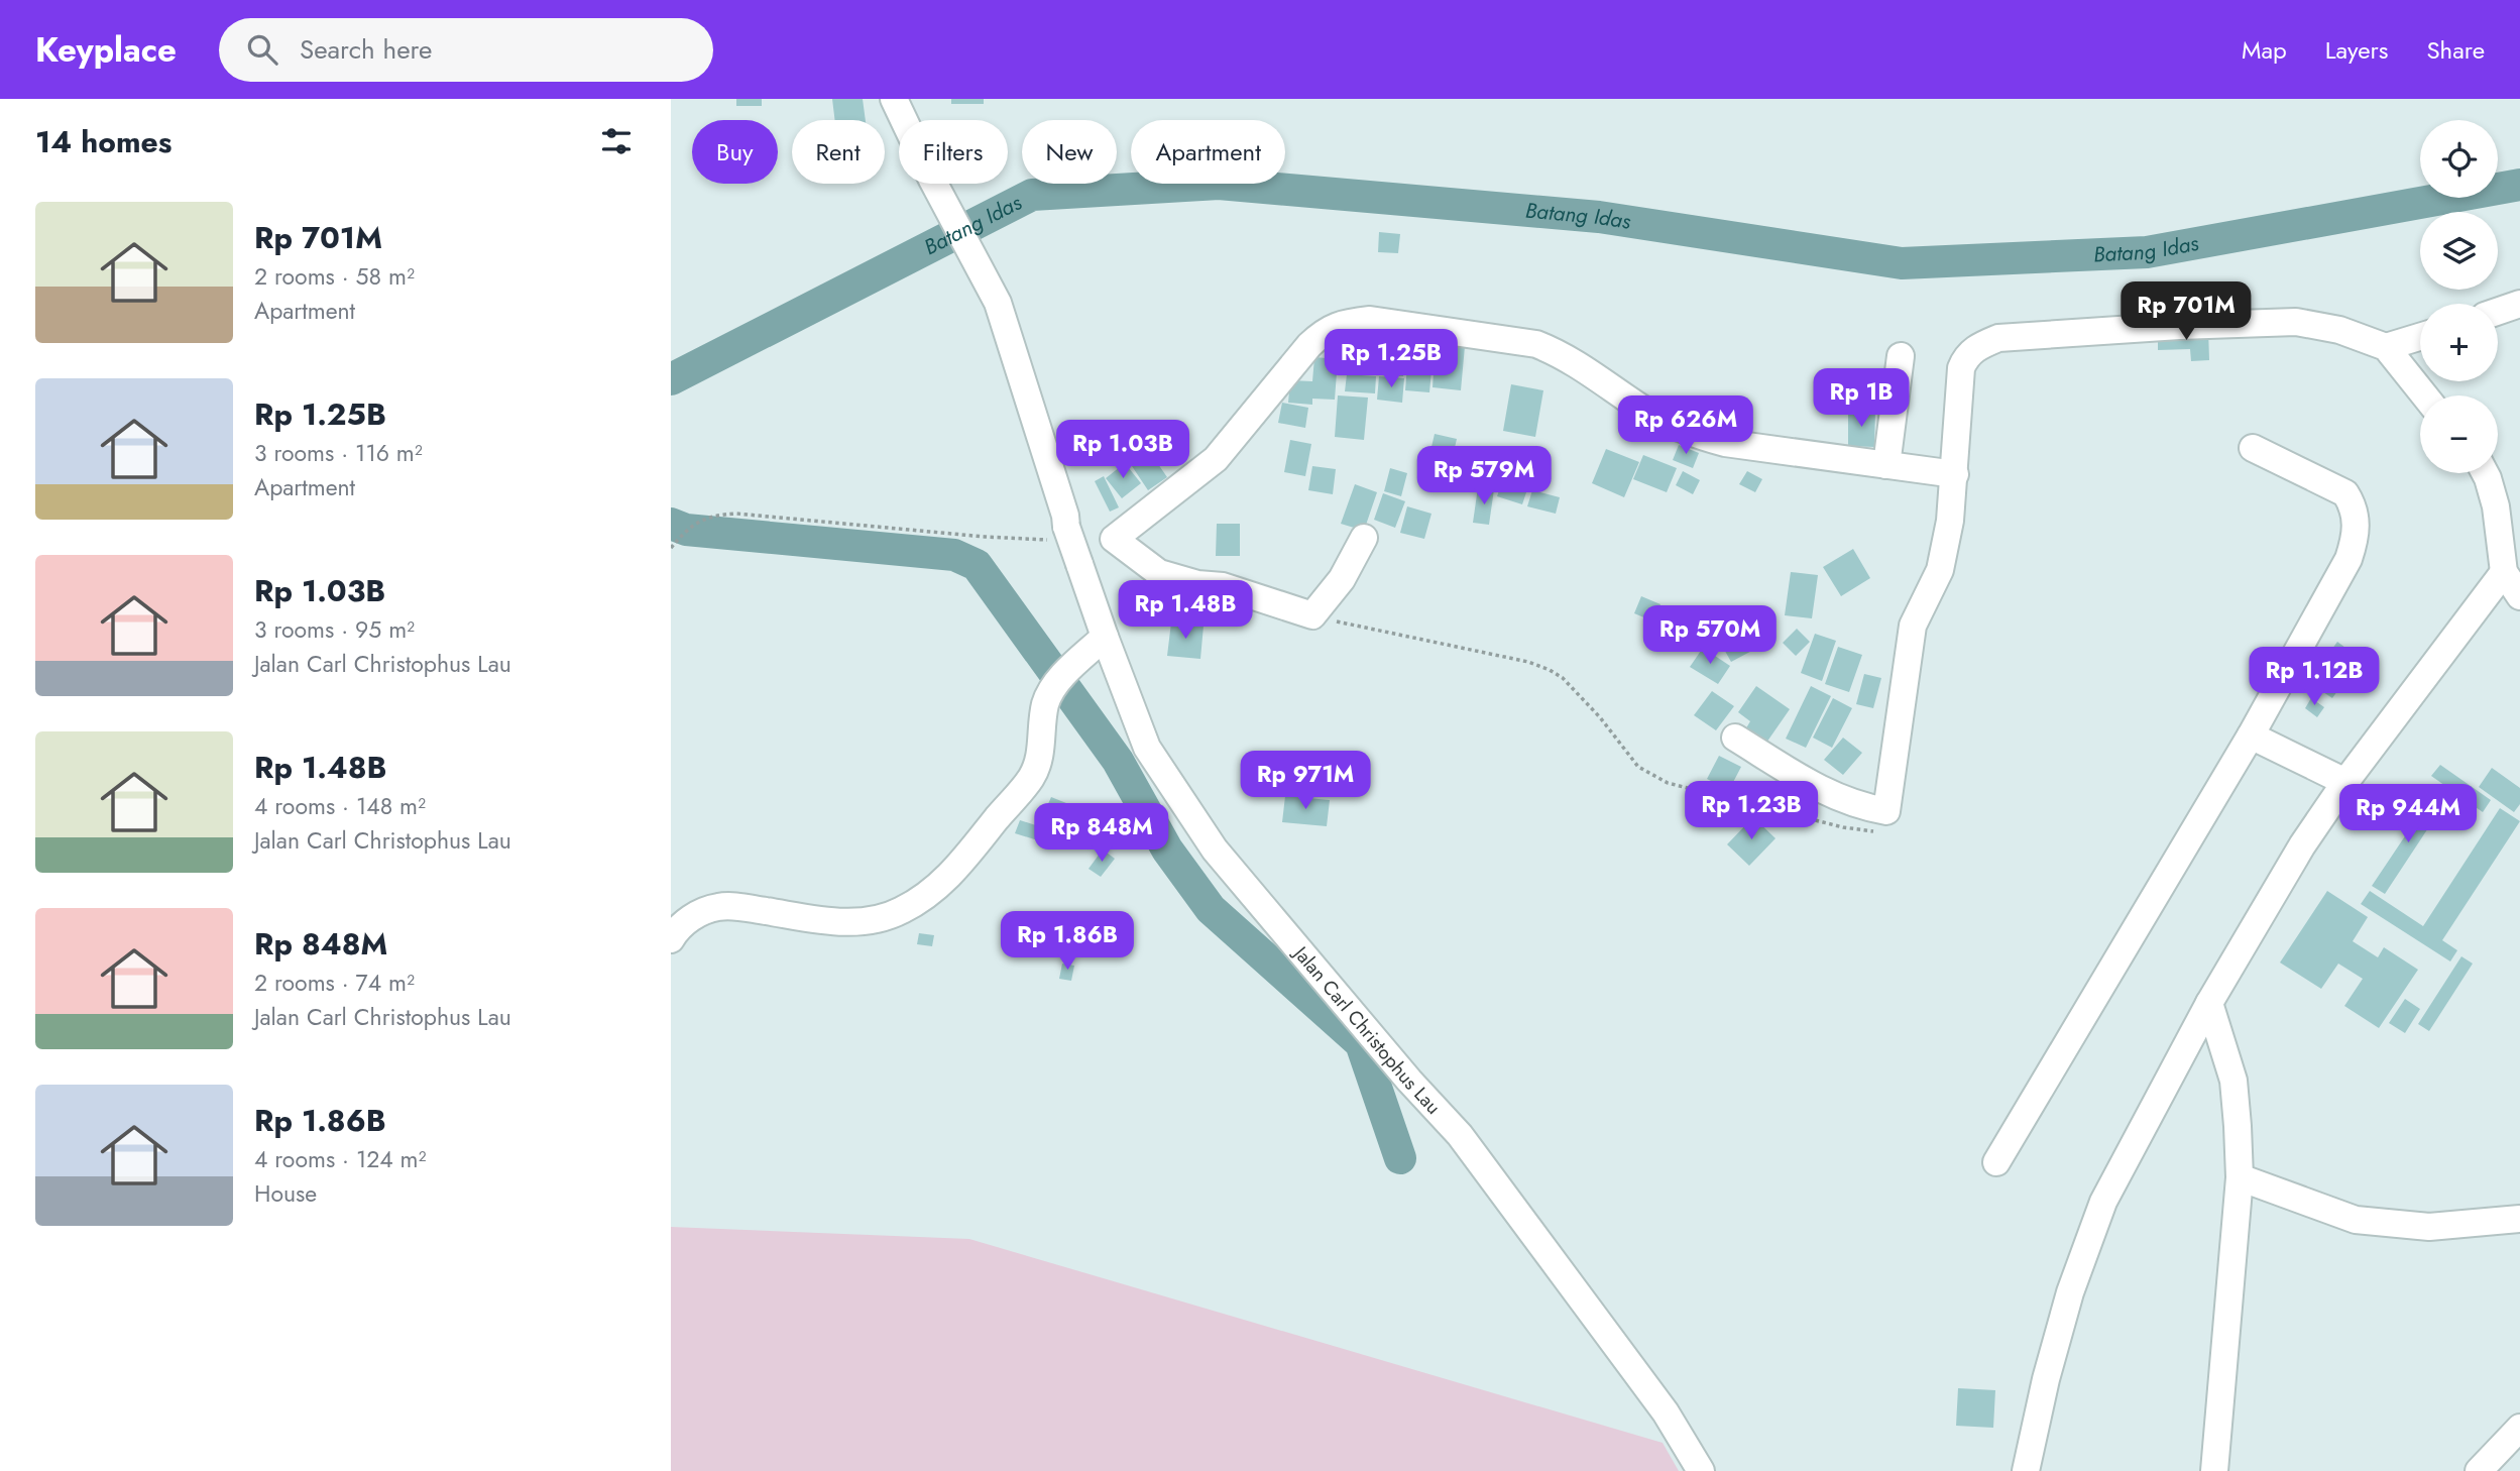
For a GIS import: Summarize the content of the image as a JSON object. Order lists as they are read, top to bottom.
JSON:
{
  "streets": {
    "street": ["Jalan Carl Christophus Lau"]
  },
  "water": ["Batang Idas"],
  "page": {
    "header": "Keyplace",
    "search": "Search here",
    "nav": ["Map", "Layers", "Share"],
    "heading": "14 homes",
    "map_buttons": ["+", "−"],
    "chip": [
      "Buy",
      "Rent",
      "Filters",
      "New",
      "Apartment"
    ],
    "list": [
      {
        "name": "Rp 701M",
        "note": "2 rooms · 58 m² · Apartment"
      },
      {
        "name": "Rp 1.25B",
        "note": "3 rooms · 116 m² · Apartment"
      },
      {
        "name": "Rp 1.03B",
        "note": "3 rooms · 95 m² · Jalan Carl Christophus Lau"
      },
      {
        "name": "Rp 1.48B",
        "note": "4 rooms · 148 m² · Jalan Carl Christophus Lau"
      },
      {
        "name": "Rp 848M",
        "note": "2 rooms · 74 m² · Jalan Carl Christophus Lau"
      },
      {
        "name": "Rp 1.86B",
        "note": "4 rooms · 124 m² · House"
      }
    ],
    "price": [
      "Rp 701M",
      "Rp 1.25B",
      "Rp 1B",
      "Rp 626M",
      "Rp 1.03B",
      "Rp 579M",
      "Rp 1.48B",
      "Rp 570M",
      "Rp 1.12B",
      "Rp 971M",
      "Rp 1.23B",
      "Rp 944M",
      "Rp 848M",
      "Rp 1.86B"
    ]
  }
}
